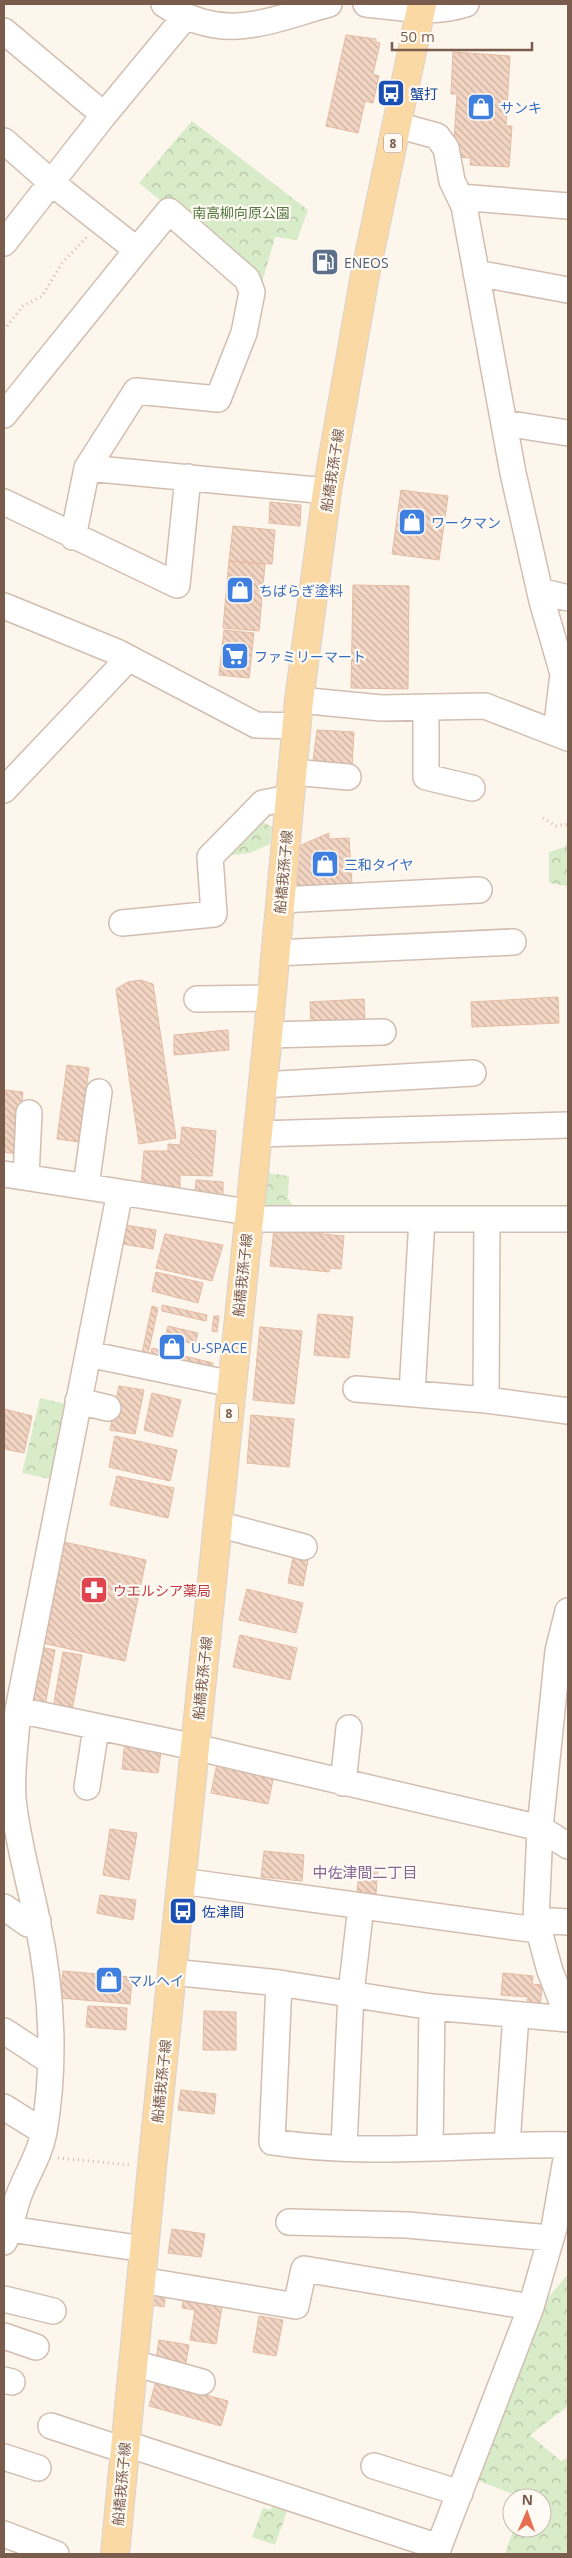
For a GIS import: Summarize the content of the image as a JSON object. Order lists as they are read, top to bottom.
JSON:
{
  "streets": {
    "main road": ["8", "船橋我孫子線"]
  },
  "districts": ["中佐津間二丁目"],
  "parks": ["南高柳向原公園"],
  "places": {
    "bus stop": ["蟹打", "佐津間"],
    "shop": [
      "サンキ",
      "ワークマン",
      "ちばらぎ塗料",
      "三和タイヤ",
      "U-SPACE",
      "マルヘイ"
    ],
    "fuel station": ["ENEOS"],
    "supermarket": ["ファミリーマート"],
    "pharmacy": ["ウエルシア薬局"]
  },
  "scale_bar": "50 m",
  "north": "top"
}
